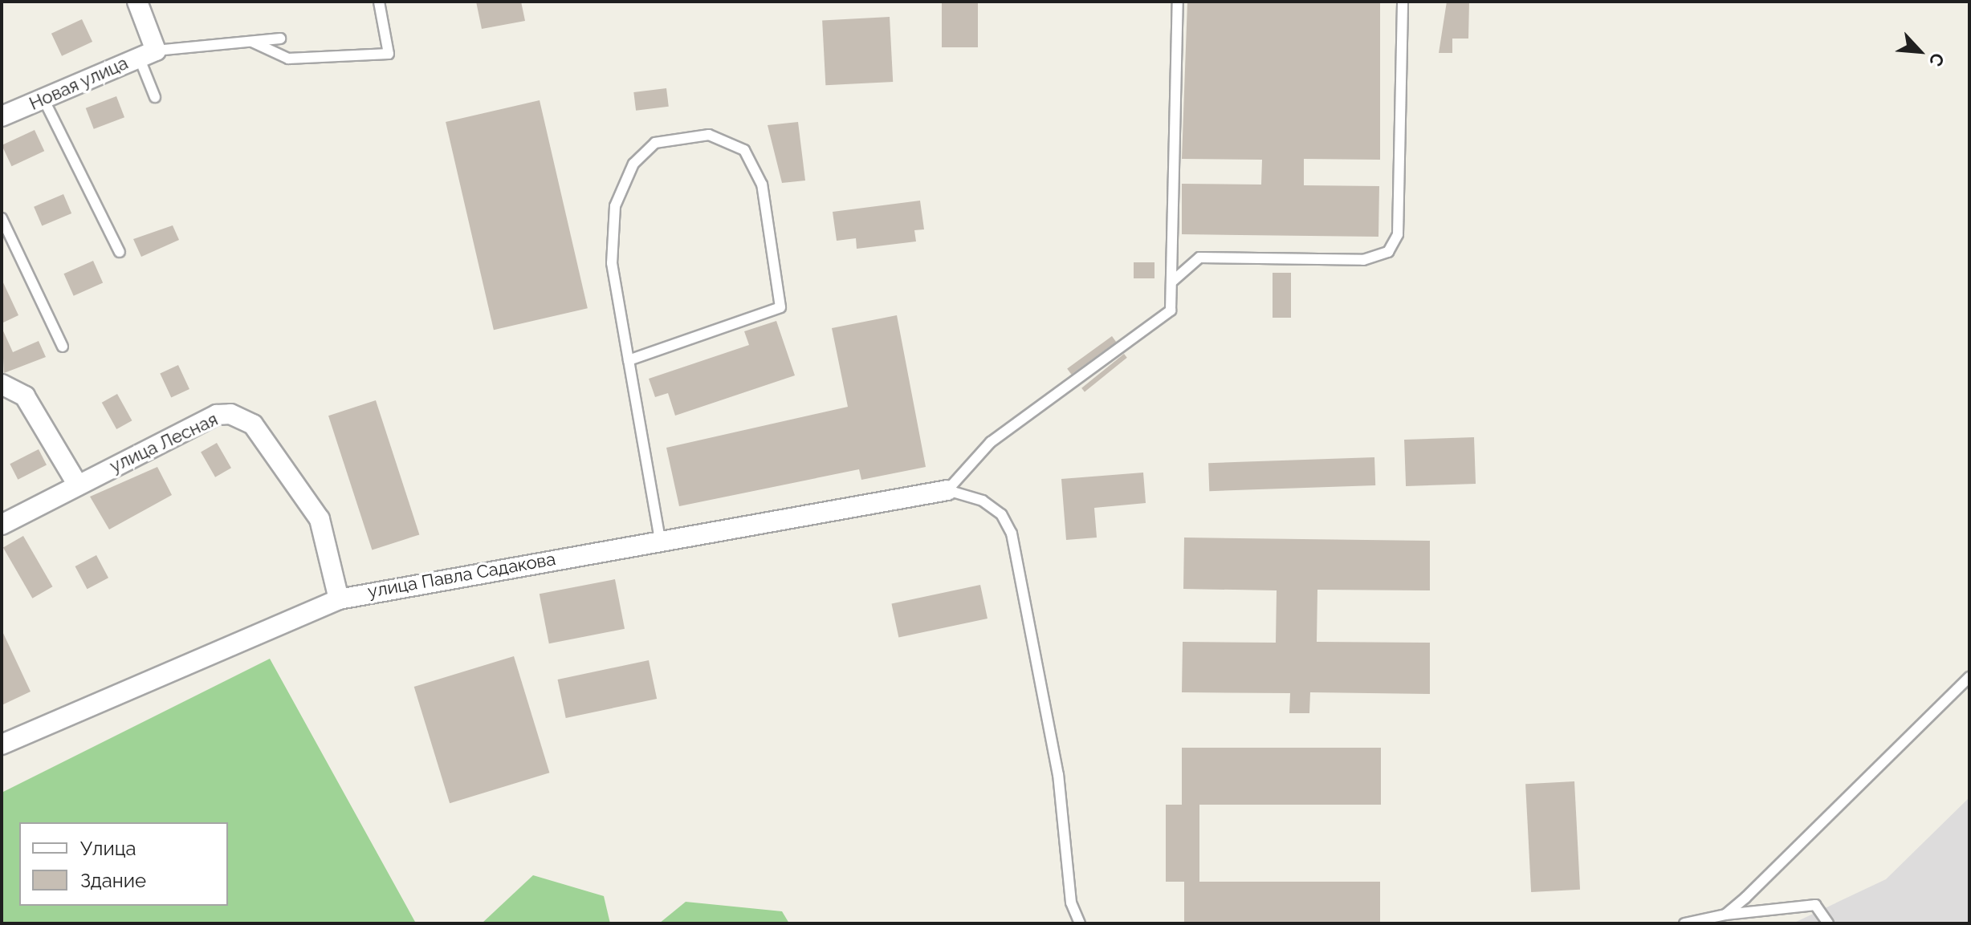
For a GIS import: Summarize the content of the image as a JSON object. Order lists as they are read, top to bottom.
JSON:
{
  "streets": {
    "street": ["Новая улица", "улица Лесная", "улица Павла Садакова"]
  },
  "crossings": [
    ["улица Лесная", "улица Павла Садакова"]
  ],
  "legend": ["Улица", "Здание"],
  "north": "bottom right"
}
